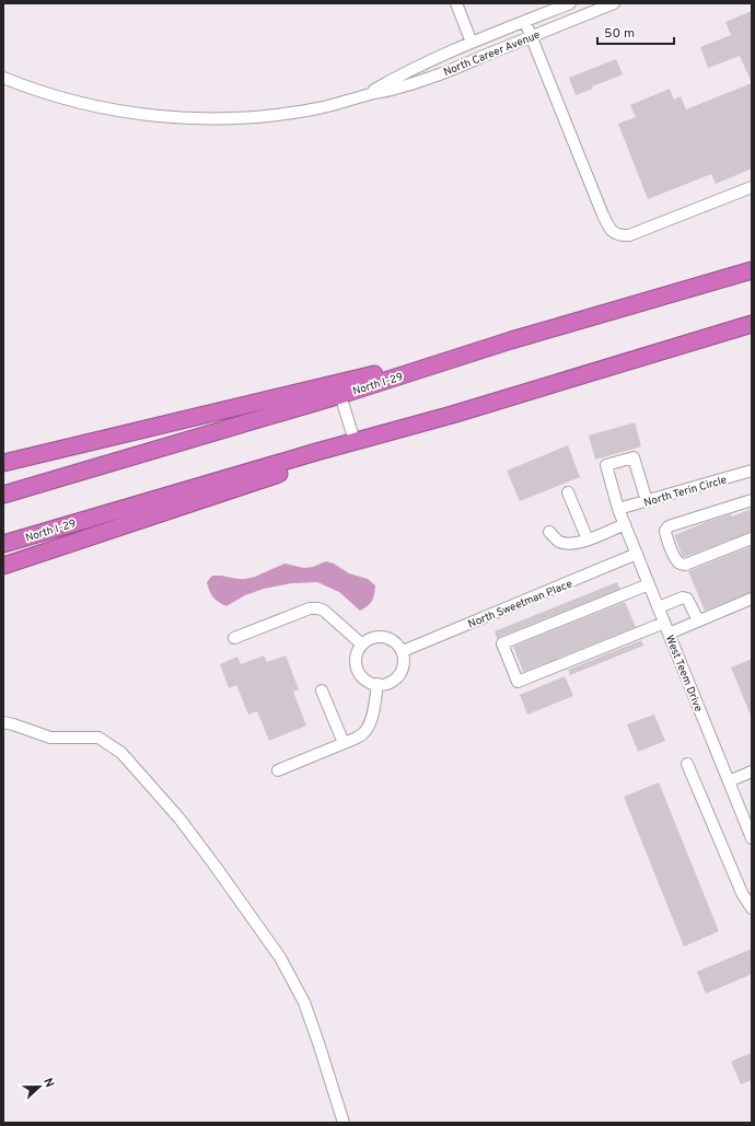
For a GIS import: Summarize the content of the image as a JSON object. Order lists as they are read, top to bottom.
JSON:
{
  "streets": {
    "highway": ["North I-29"],
    "street": [
      "North Career Avenue",
      "North Terin Circle",
      "North Sweetman Place",
      "West Teem Drive"
    ]
  },
  "crossings": [
    ["North Terin Circle", "West Teem Drive"],
    ["North Sweetman Place", "West Teem Drive"]
  ],
  "scale_bar": "50 m",
  "north": "right"
}
